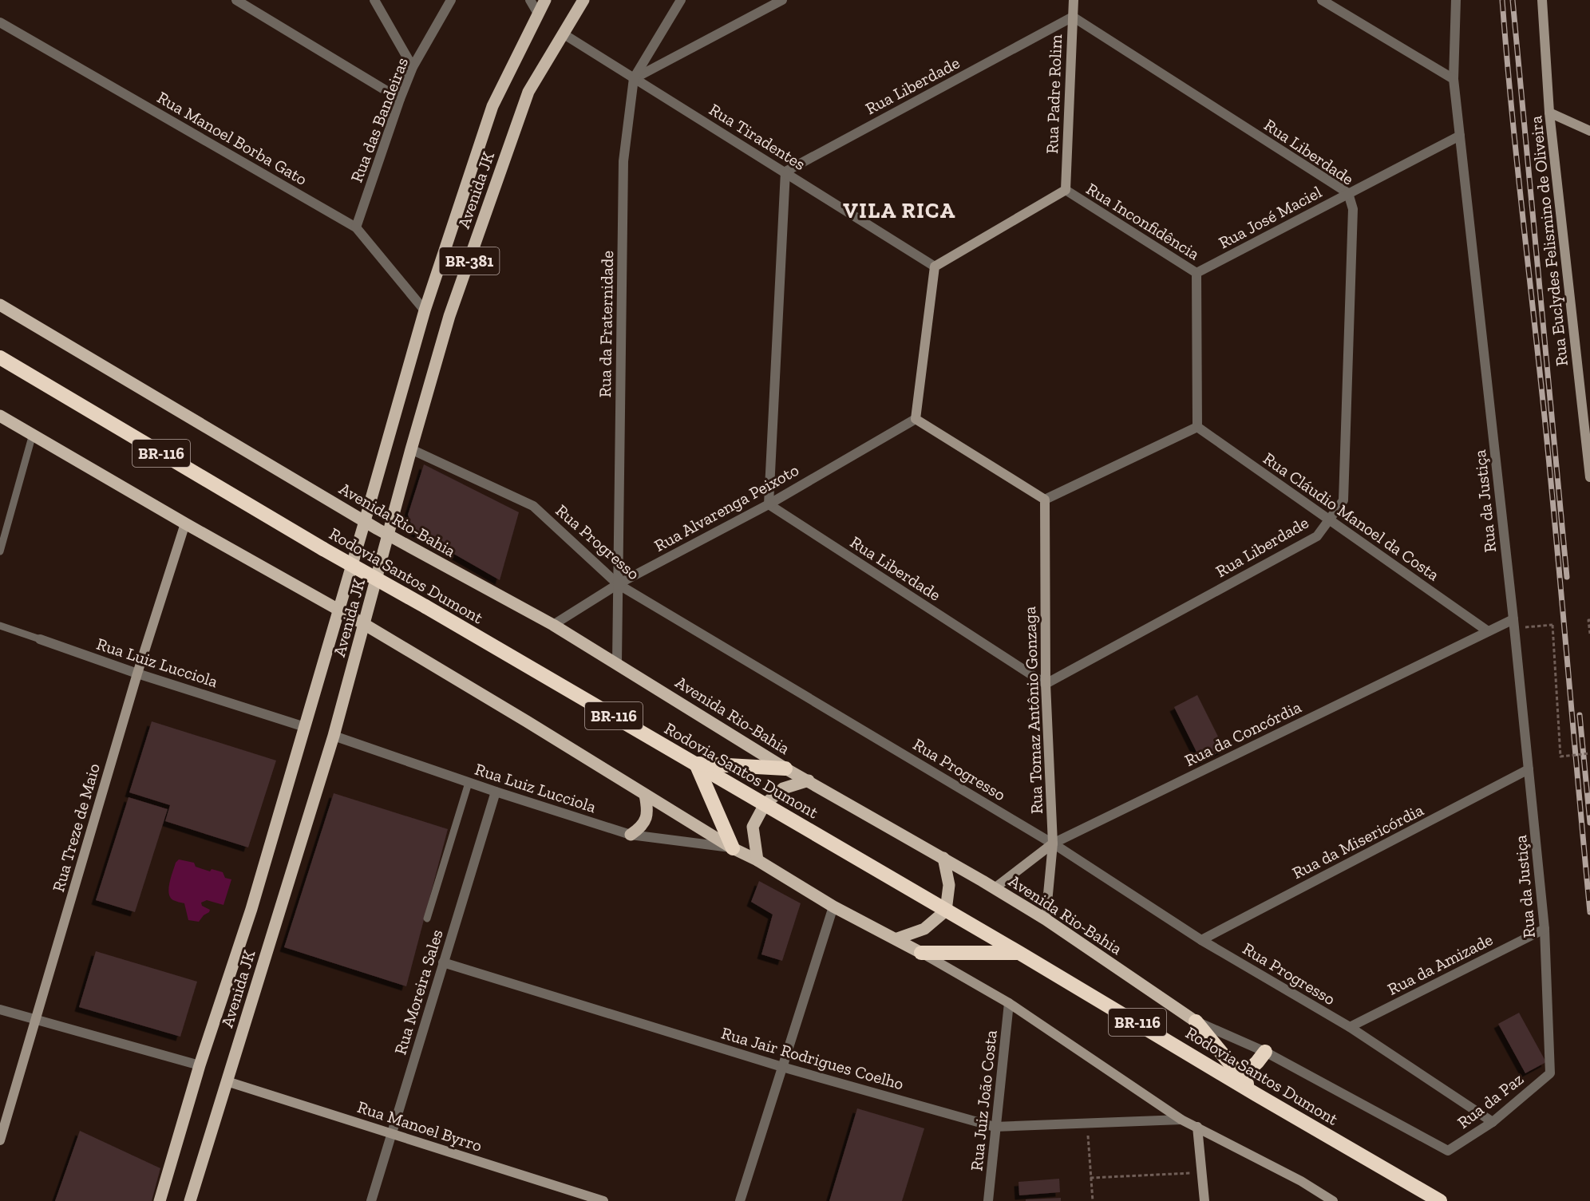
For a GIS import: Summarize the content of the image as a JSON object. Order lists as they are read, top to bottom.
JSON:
{
  "streets": {
    "highway": ["BR-116", "Rodovia Santos Dumont"],
    "main road": ["Avenida JK", "BR-381", "Avenida Rio-Bahia"],
    "street": [
      "Rua Liberdade",
      "Rua Padre Rolim",
      "Rua das Bandeiras",
      "Rua Tiradentes",
      "Rua Manoel Borba Gato",
      "Rua José Maciel",
      "Rua Inconfidência",
      "Rua Euclydes Felismino de Oliveira",
      "Rua da Fraternidade",
      "Rua da Justiça",
      "Rua Alvarenga Peixoto",
      "Rua Cláudio Manoel da Costa",
      "Rua Progresso",
      "Rua Luiz Lucciola",
      "Rua Tomaz Antônio Gonzaga",
      "Rua da Concórdia",
      "Rua Treze de Maio",
      "Rua da Misericórdia",
      "Rua da Amizade",
      "Rua Moreira Sales",
      "Rua Jair Rodrigues Coelho",
      "Rua Juiz João Costa",
      "Rua da Paz",
      "Rua Manoel Byrro"
    ]
  },
  "crossings": [
    ["Rua Liberdade", "Rua Padre Rolim"],
    ["Rua Liberdade", "Rua Tiradentes"],
    ["Rua Liberdade", "Rua José Maciel"],
    ["Rua Liberdade", "Rua Alvarenga Peixoto"],
    ["Rua Liberdade", "Rua Cláudio Manoel da Costa"],
    ["Rua Liberdade", "Rua Tomaz Antônio Gonzaga"],
    ["Rua Padre Rolim", "Rua Inconfidência"],
    ["Rua das Bandeiras", "Rua Manoel Borba Gato"],
    ["Rua Tiradentes", "Avenida JK"],
    ["Rua Tiradentes", "Rua Inconfidência"],
    ["Rua Tiradentes", "Rua da Fraternidade"],
    ["Rua Manoel Borba Gato", "Avenida JK"],
    ["Avenida JK", "Avenida Rio-Bahia"],
    ["Avenida JK", "Rua Progresso"],
    ["Avenida JK", "Rua Luiz Lucciola"],
    ["Avenida JK", "Rua Manoel Byrro"],
    ["Rua José Maciel", "Rua Inconfidência"],
    ["Rua José Maciel", "Rua da Justiça"],
    ["Rua Inconfidência", "Rua Cláudio Manoel da Costa"],
    ["Rua da Fraternidade", "Rua Alvarenga Peixoto"],
    ["Rua da Fraternidade", "Avenida Rio-Bahia"],
    ["Rua da Fraternidade", "Rua Progresso"],
    ["Rua da Justiça", "Rua da Concórdia"],
    ["Rua da Justiça", "Rua da Misericórdia"],
    ["Rua da Justiça", "Rua da Amizade"],
    ["Rua da Justiça", "Rua da Paz"],
    ["Rua Alvarenga Peixoto", "Avenida Rio-Bahia"],
    ["Rua Alvarenga Peixoto", "Rua Progresso"],
    ["Rua Cláudio Manoel da Costa", "Rua da Concórdia"],
    ["Avenida Rio-Bahia", "Rua Tomaz Antônio Gonzaga"],
    ["Avenida Rio-Bahia", "Rua da Concórdia"],
    ["Avenida Rio-Bahia", "Rua da Paz"],
    ["Rua Progresso", "Rua Tomaz Antônio Gonzaga"],
    ["Rua Progresso", "Rua da Concórdia"],
    ["Rua Progresso", "Rua da Misericórdia"],
    ["Rua Progresso", "Rua da Amizade"],
    ["Rua Progresso", "Rua da Paz"],
    ["Rua Luiz Lucciola", "Rua Treze de Maio"],
    ["Rua Luiz Lucciola", "Rua Moreira Sales"],
    ["Rua Tomaz Antônio Gonzaga", "Rua da Concórdia"],
    ["Rua Moreira Sales", "Rua Jair Rodrigues Coelho"],
    ["Rua Moreira Sales", "Rua Manoel Byrro"],
    ["Rua Jair Rodrigues Coelho", "Rua Juiz João Costa"]
  ],
  "districts": ["VILA RICA"]
}
